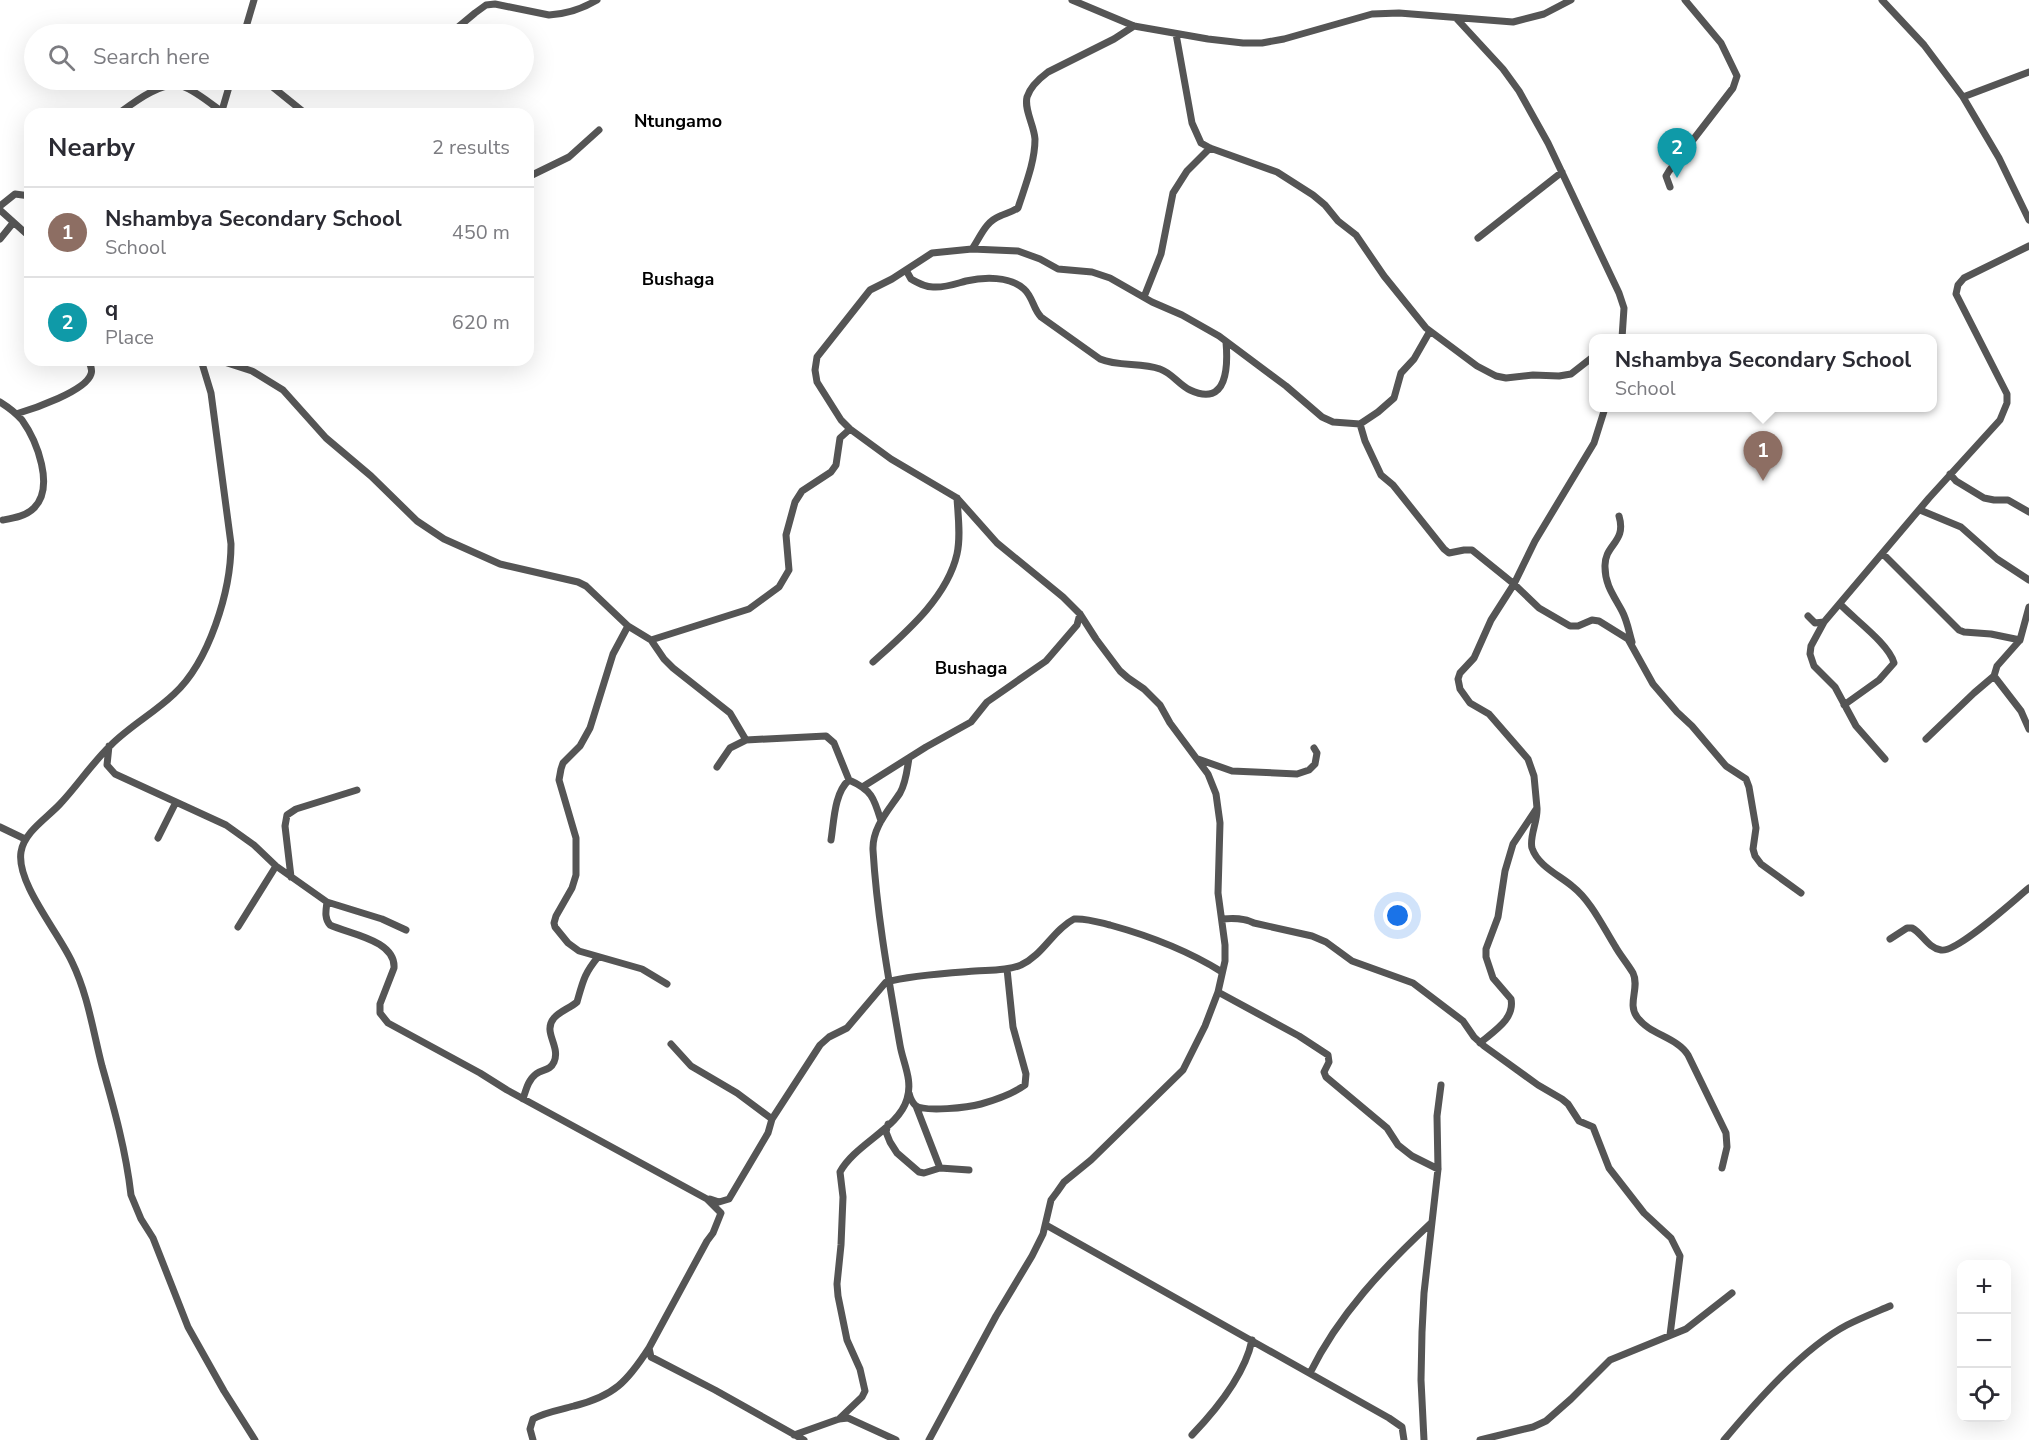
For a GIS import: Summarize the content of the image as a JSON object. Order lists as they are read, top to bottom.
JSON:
{
  "districts": ["Ntungamo", "Bushaga", "Bushaga"],
  "page": {
    "search": "Search here",
    "heading": ["Nearby", "2 results"],
    "pins": ["2", "1"],
    "list": [
      {
        "mark": "1",
        "name": "Nshambya Secondary School",
        "note": "School",
        "value": "450 m"
      },
      {
        "mark": "2",
        "name": "q",
        "note": "Place",
        "value": "620 m"
      }
    ],
    "popup": ["Nshambya Secondary School", "School"],
    "map_buttons": ["+", "−"]
  }
}
